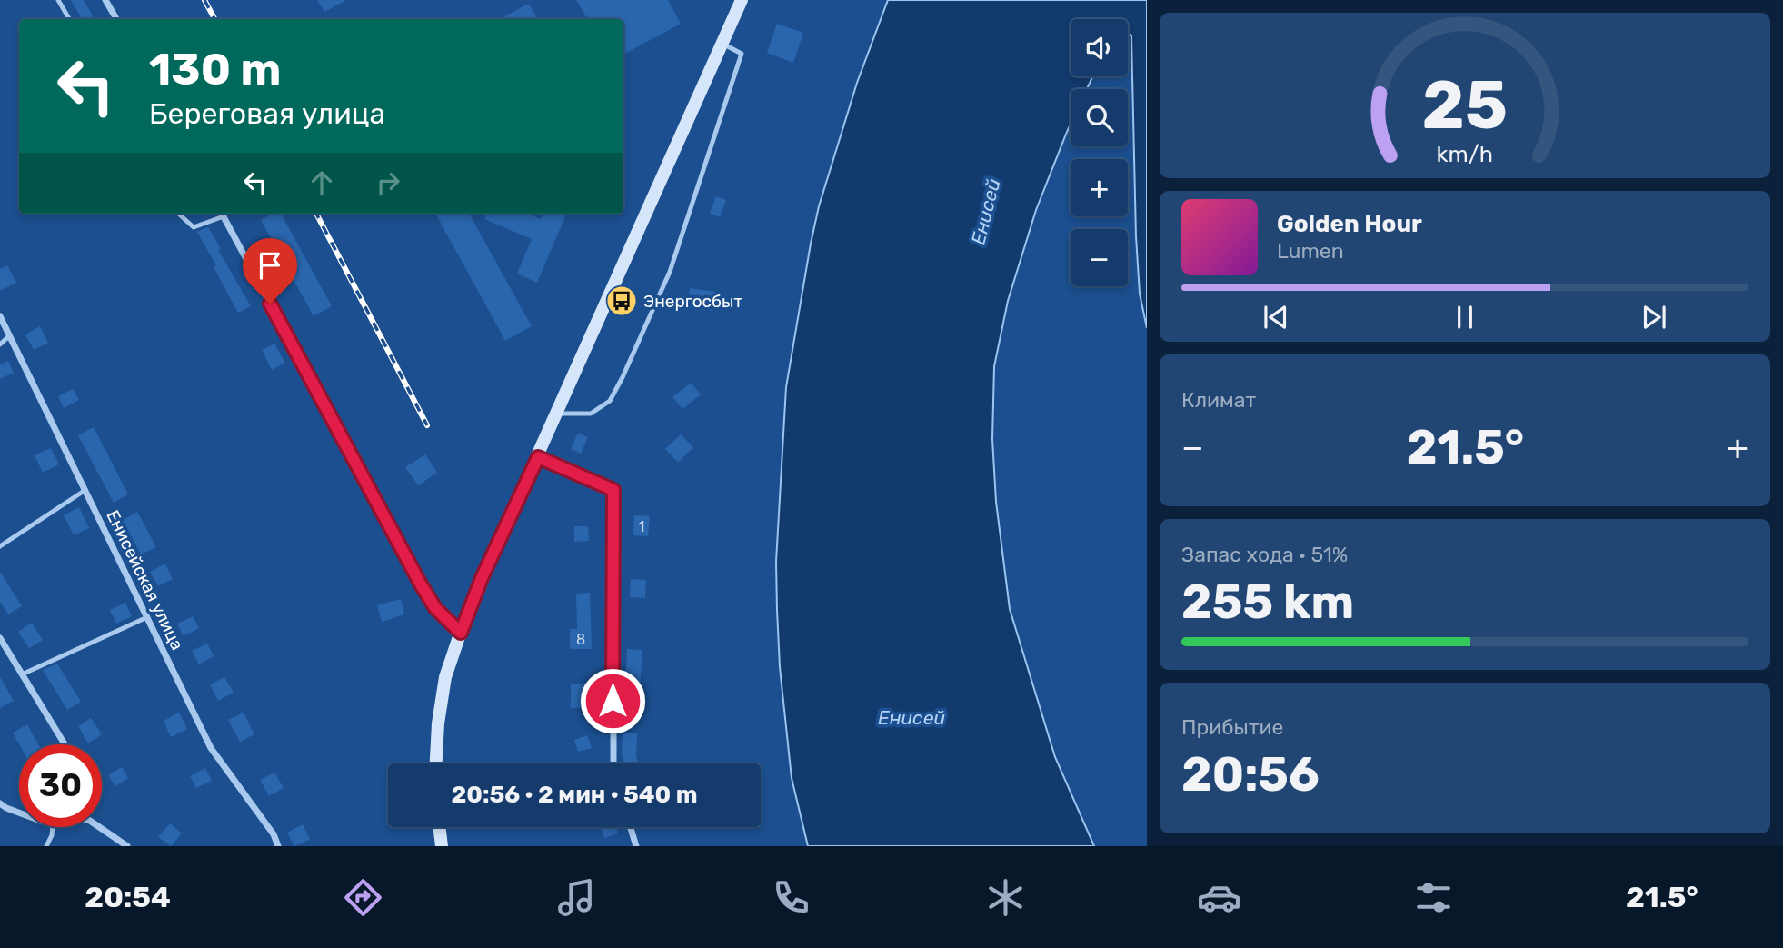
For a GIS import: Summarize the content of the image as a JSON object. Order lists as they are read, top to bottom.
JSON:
{
  "streets": {
    "street": ["Енисейская улица"]
  },
  "water": ["Енисей"],
  "places": {
    "bus stop": ["Энергосбыт"]
  },
  "house_numbers": ["1", "8"],
  "page": {
    "map_buttons": ["+", "−"],
    "turn": ["130 m", "Береговая улица"],
    "song": ["Golden Hour", "Lumen"],
    "tile": [
      "Климат",
      ["Запас хода · 51%", "255 km"],
      ["Прибытие", "20:56"]
    ],
    "heat": ["−", "21.5°", "+"],
    "limit": "30",
    "trip": "20:56 · 2 мин · 540 m",
    "tabs": ["20:54", "21.5°"],
    "gauge": ["25", "km/h"]
  }
}
